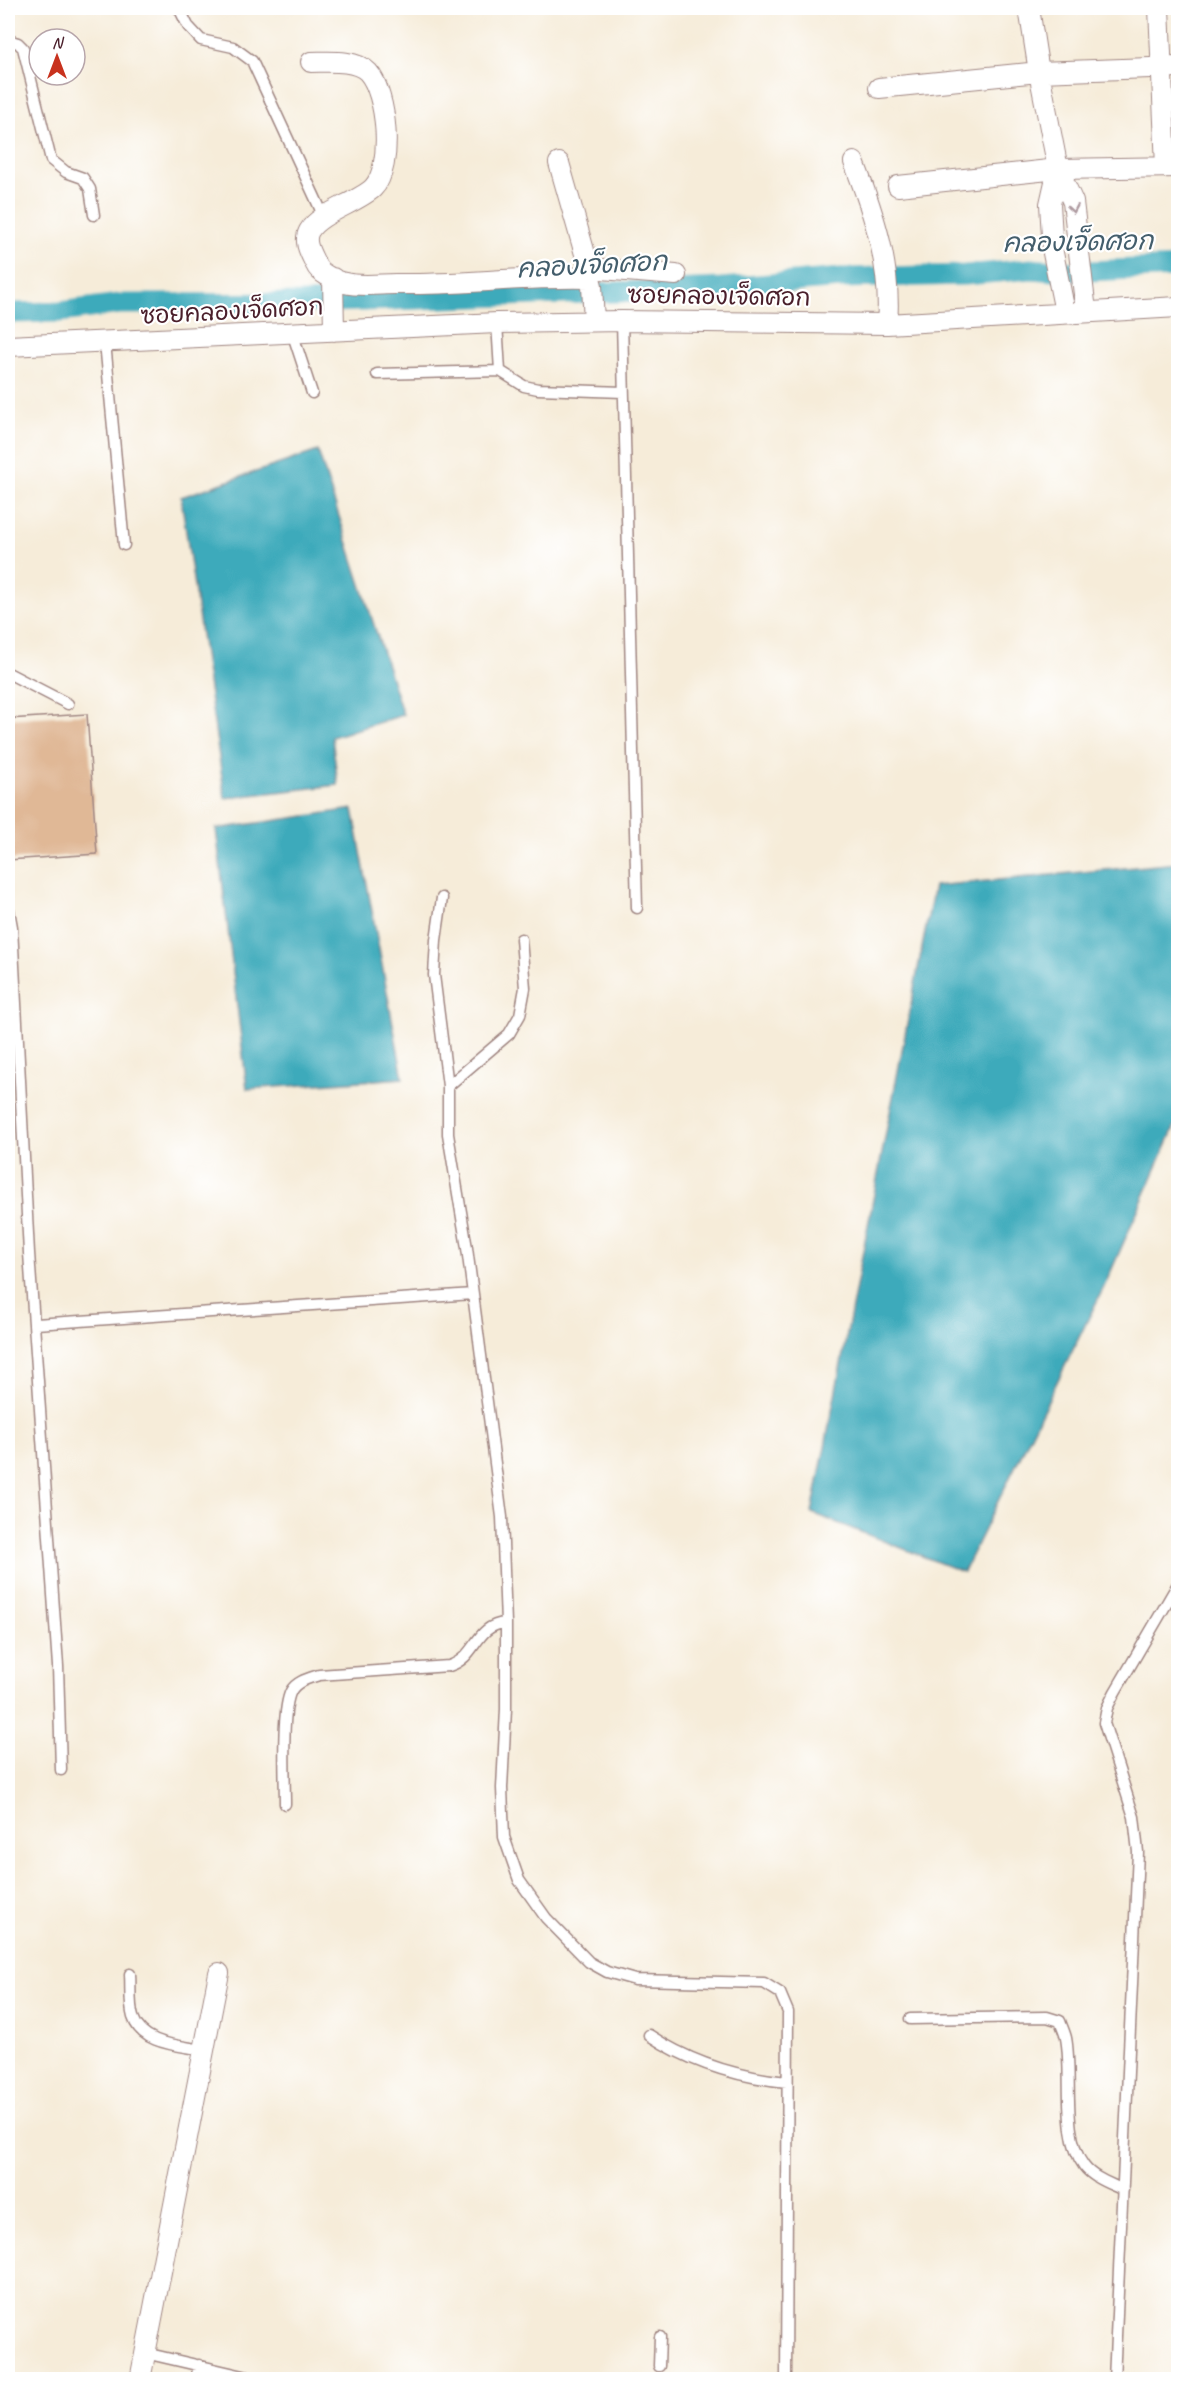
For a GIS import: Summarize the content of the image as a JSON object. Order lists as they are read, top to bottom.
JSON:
{
  "streets": {
    "street": ["ซอยคลองเจ็ดศอก"]
  },
  "water": ["คลองเจ็ดศอก"],
  "north": "top"
}
